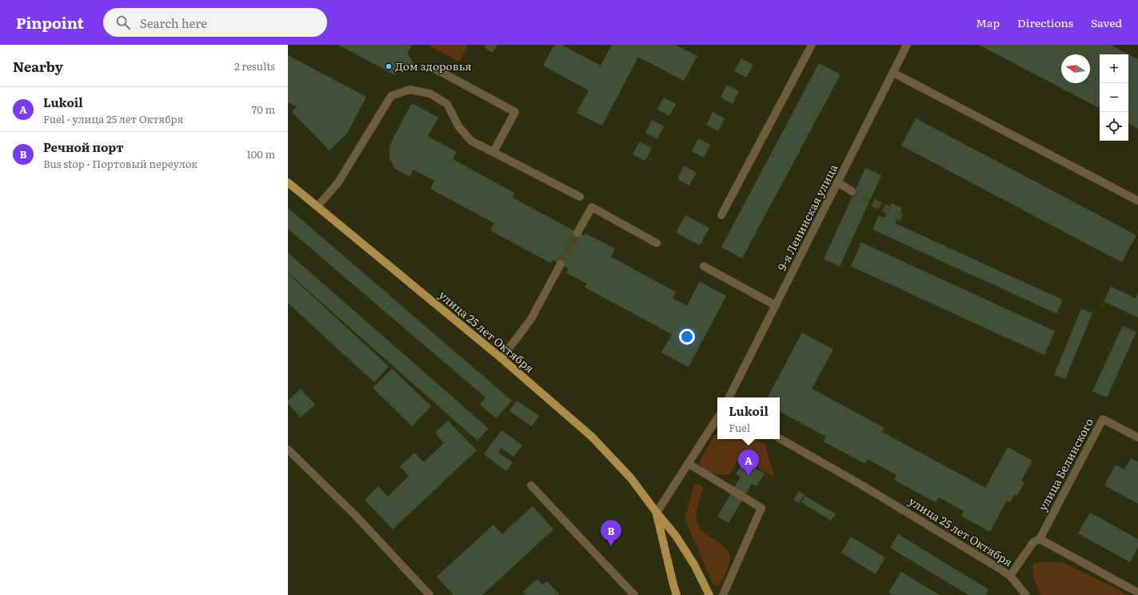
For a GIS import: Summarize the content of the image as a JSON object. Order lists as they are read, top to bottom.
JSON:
{
  "streets": {
    "main road": ["улица 25 лет Октября"],
    "street": ["9-я Ленинская улица", "улица Белинского"]
  },
  "crossings": [
    ["улица 25 лет Октября", "улица Белинского"]
  ],
  "places": ["Дом здоровья"],
  "north": "left",
  "page": {
    "header": "Pinpoint",
    "search": "Search here",
    "nav": ["Map", "Directions", "Saved"],
    "heading": ["Nearby", "2 results"],
    "map_buttons": ["+", "−"],
    "list": [
      {
        "mark": "A",
        "name": "Lukoil",
        "note": "Fuel · улица 25 лет Октября",
        "value": "70 m"
      },
      {
        "mark": "B",
        "name": "Речной порт",
        "note": "Bus stop · Портовый переулок",
        "value": "100 m"
      }
    ],
    "popup": ["Lukoil", "Fuel"],
    "pins": ["A", "B"]
  }
}
